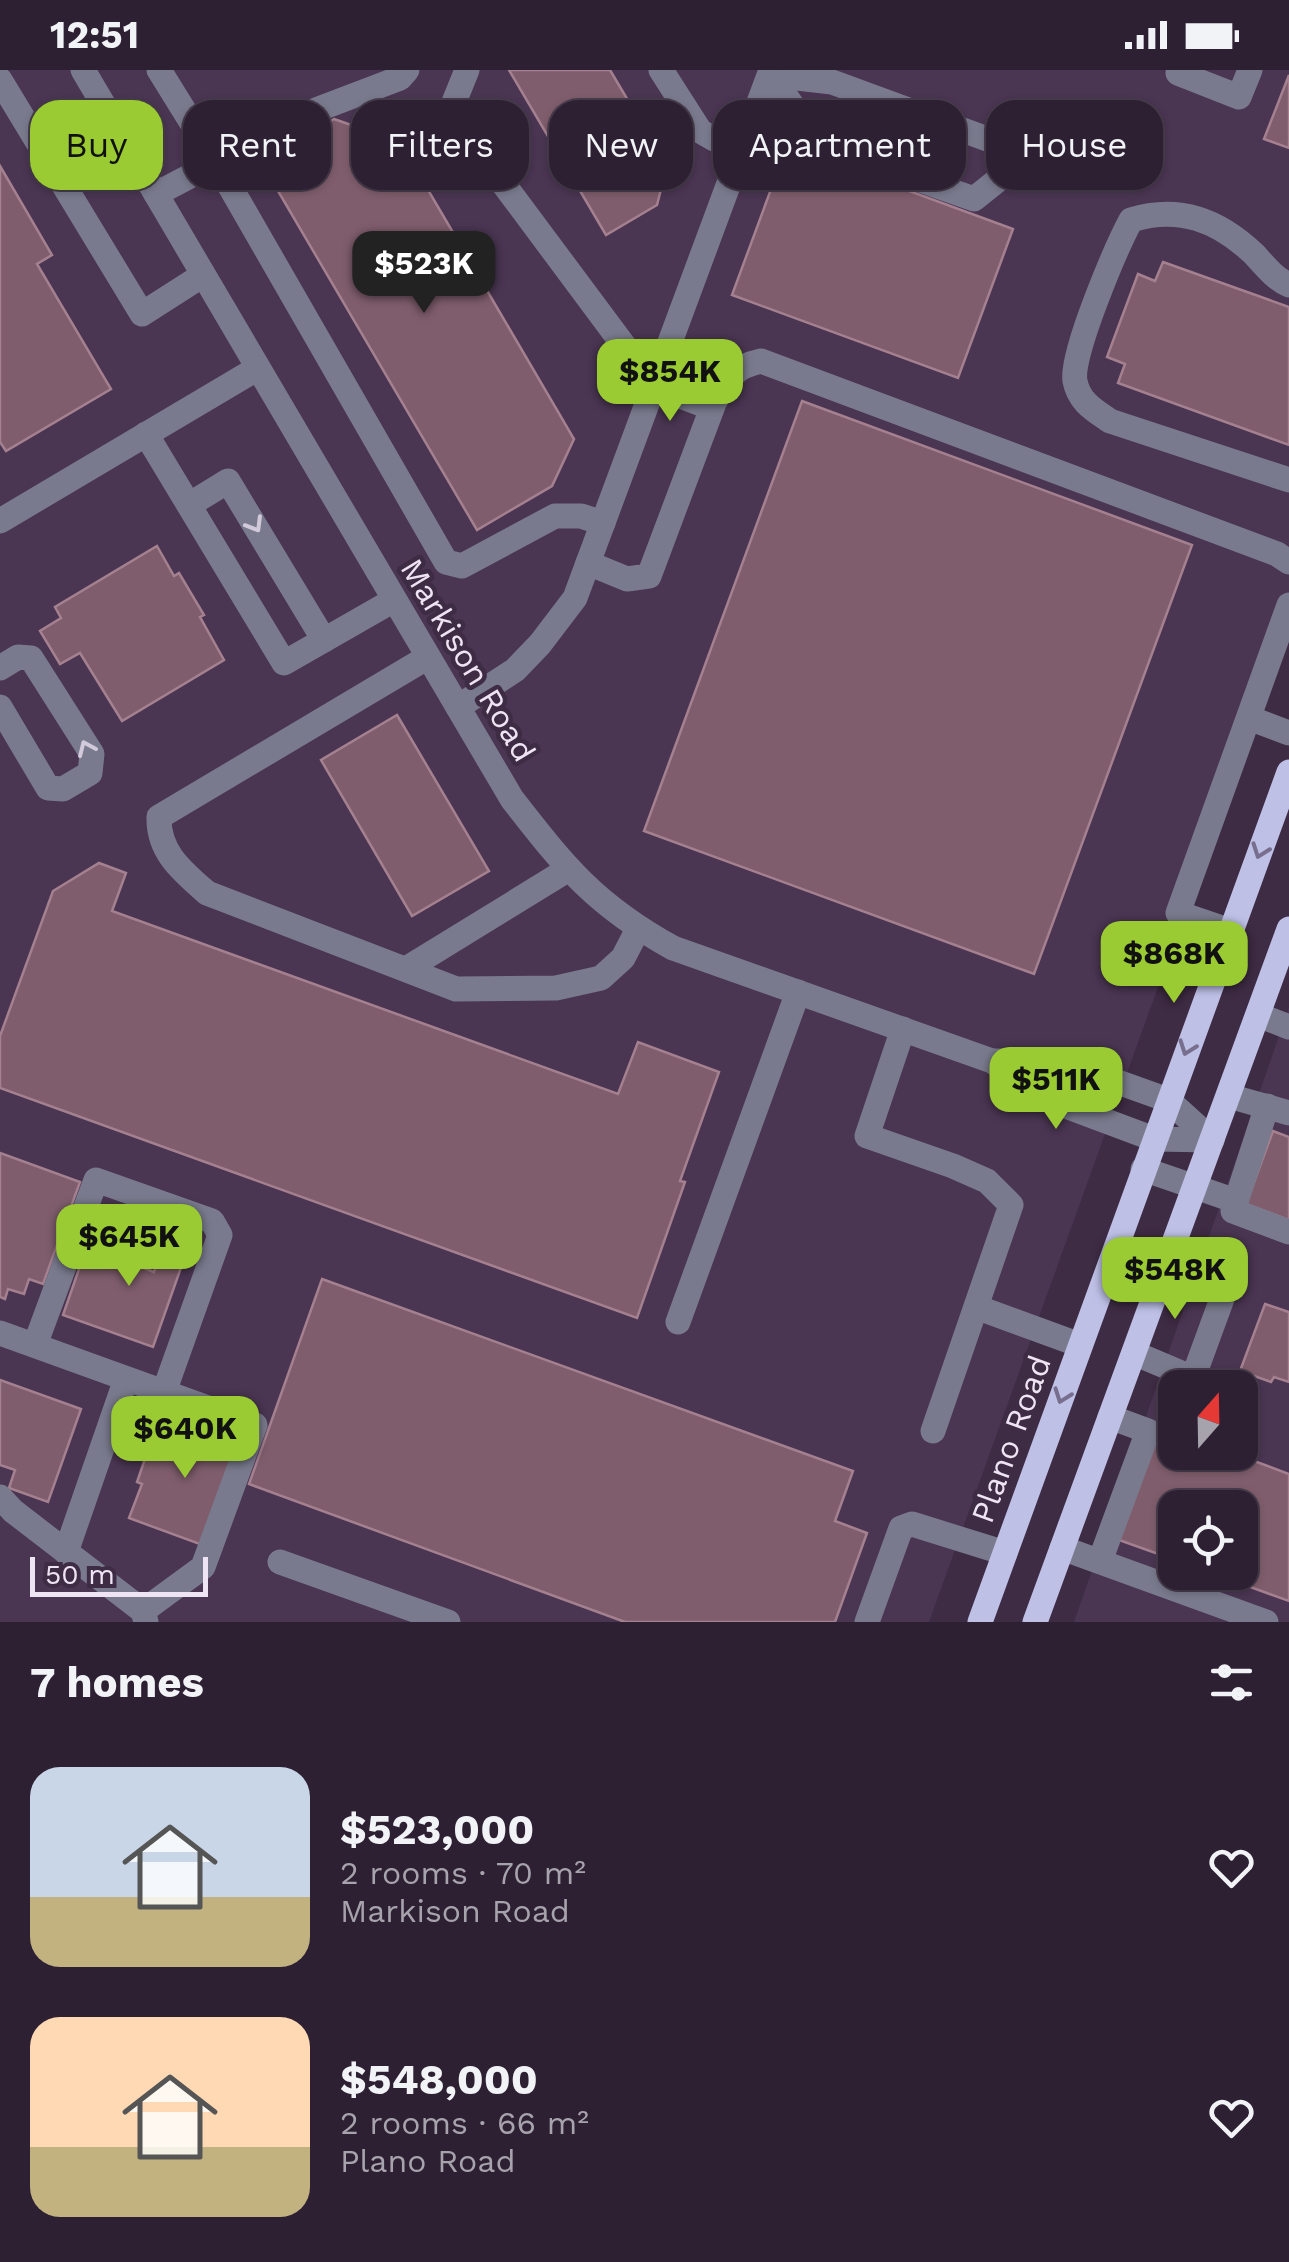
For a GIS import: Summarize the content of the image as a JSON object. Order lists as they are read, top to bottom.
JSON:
{
  "streets": {
    "main road": ["Plano Road"],
    "street": ["Markison Road"]
  },
  "crossings": [
    ["Markison Road", "Plano Road"]
  ],
  "scale_bar": "50 m",
  "north": "top",
  "page": {
    "status": "12:51",
    "chip": [
      "Buy",
      "Rent",
      "Filters",
      "New",
      "Apartment",
      "House"
    ],
    "price": [
      "$523K",
      "$854K",
      "$868K",
      "$511K",
      "$645K",
      "$548K",
      "$640K"
    ],
    "scale": "50 m",
    "heading": "7 homes",
    "list": [
      {
        "name": "$523,000",
        "note": "2 rooms · 70 m² · Markison Road"
      },
      {
        "name": "$548,000",
        "note": "2 rooms · 66 m² · Plano Road"
      }
    ]
  }
}
